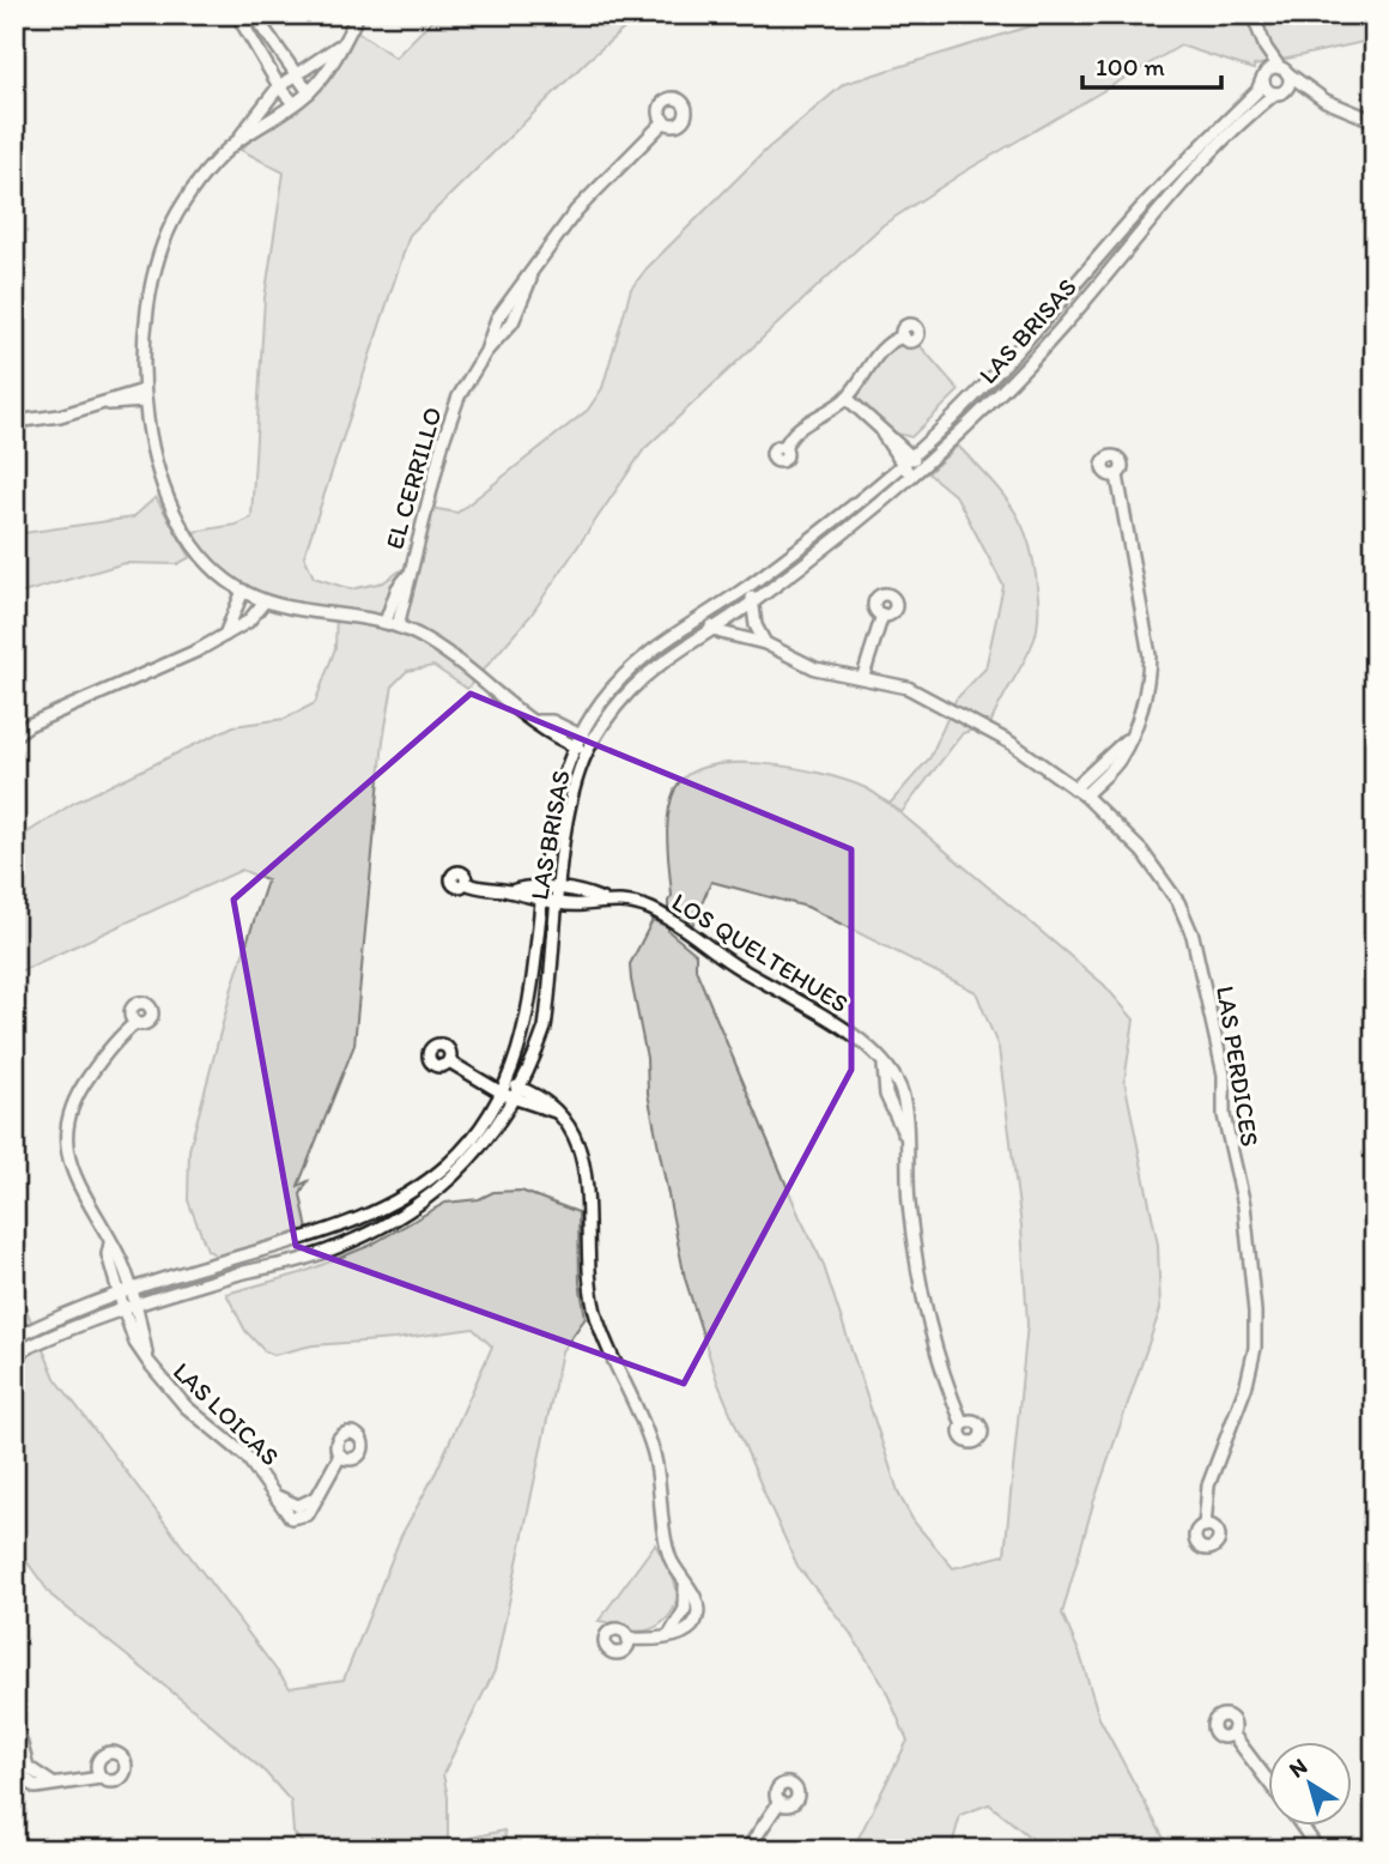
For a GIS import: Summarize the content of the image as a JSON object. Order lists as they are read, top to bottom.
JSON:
{
  "streets": {
    "street": [
      "LAS BRISAS",
      "EL CERRILLO",
      "LOS QUELTEHUES",
      "LAS PERDICES",
      "LAS LOICAS"
    ]
  },
  "crossings": [
    ["LAS BRISAS", "LOS QUELTEHUES"],
    ["LAS BRISAS", "LAS PERDICES"],
    ["LAS BRISAS", "LAS LOICAS"]
  ],
  "scale_bar": "100 m",
  "north": "top left"
}
